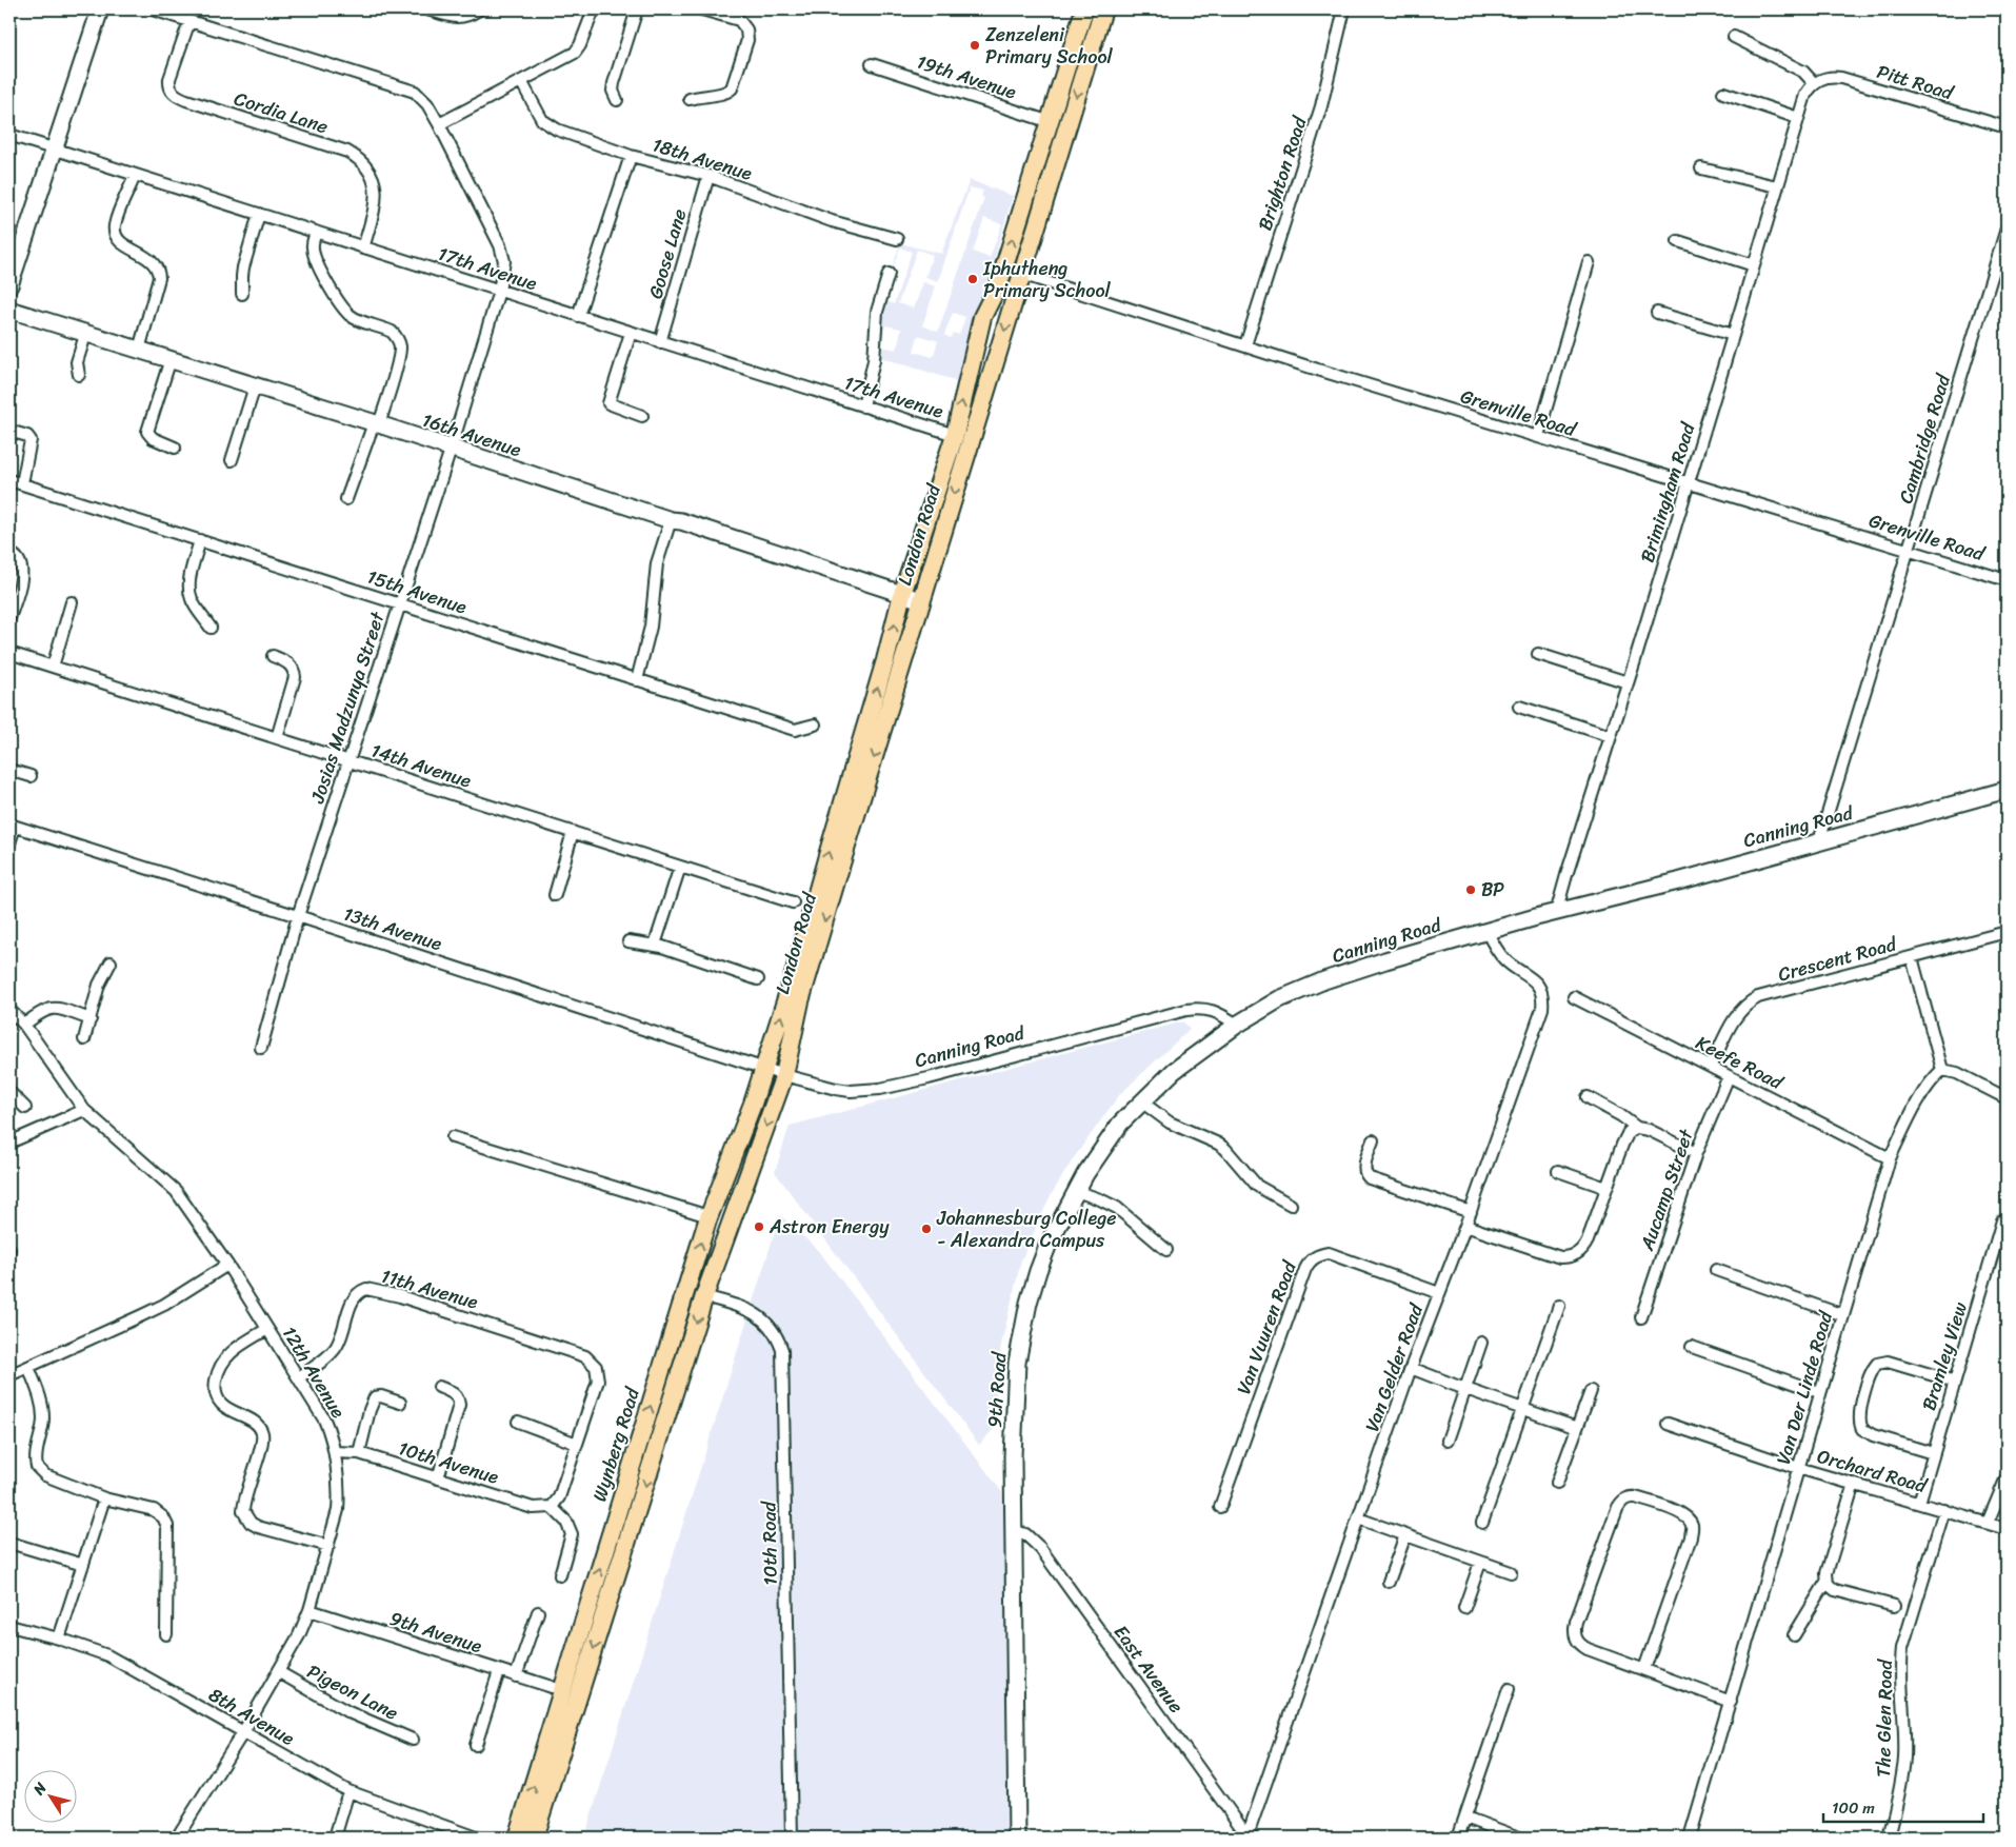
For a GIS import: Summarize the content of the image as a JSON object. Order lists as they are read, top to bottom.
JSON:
{
  "streets": {
    "main road": [
      "16th Avenue",
      "London Road",
      "Canning Road",
      "9th Road",
      "Wynberg Road"
    ],
    "street": [
      "19th Avenue",
      "Pitt Road",
      "Cordia Lane",
      "18th Avenue",
      "Brighton Road",
      "Goose Lane",
      "17th Avenue",
      "Grenville Road",
      "Cambridge Road",
      "Brimingham Road",
      "15th Avenue",
      "Josias Madzunya Street",
      "14th Avenue",
      "13th Avenue",
      "Crescent Road",
      "Keefe Road",
      "Aucamp Street",
      "11th Avenue",
      "Van Vuuren Road",
      "Bramley View",
      "Van Gelder Road",
      "12th Avenue",
      "Van Der Linde Road",
      "10th Avenue",
      "Orchard Road",
      "10th Road",
      "9th Avenue",
      "East Avenue",
      "Pigeon Lane",
      "8th Avenue",
      "The Glen Road"
    ]
  },
  "crossings": [
    ["19th Avenue", "London Road"],
    ["Pitt Road", "Brimingham Road"],
    ["Cordia Lane", "17th Avenue"],
    ["Cordia Lane", "Josias Madzunya Street"],
    ["18th Avenue", "Goose Lane"],
    ["Brighton Road", "Grenville Road"],
    ["Goose Lane", "17th Avenue"],
    ["17th Avenue", "London Road"],
    ["17th Avenue", "Josias Madzunya Street"],
    ["Grenville Road", "Cambridge Road"],
    ["Grenville Road", "Brimingham Road"],
    ["Grenville Road", "London Road"],
    ["16th Avenue", "London Road"],
    ["16th Avenue", "Josias Madzunya Street"],
    ["Cambridge Road", "Canning Road"],
    ["Brimingham Road", "Canning Road"],
    ["London Road", "Canning Road"],
    ["London Road", "13th Avenue"],
    ["London Road", "Wynberg Road"],
    ["15th Avenue", "Josias Madzunya Street"],
    ["Josias Madzunya Street", "14th Avenue"],
    ["Josias Madzunya Street", "13th Avenue"],
    ["Canning Road", "13th Avenue"],
    ["Canning Road", "Van Gelder Road"],
    ["Canning Road", "9th Road"],
    ["13th Avenue", "Wynberg Road"],
    ["Crescent Road", "Keefe Road"],
    ["Keefe Road", "Aucamp Street"],
    ["Keefe Road", "Van Der Linde Road"],
    ["11th Avenue", "12th Avenue"],
    ["Van Vuuren Road", "Van Gelder Road"],
    ["Bramley View", "Orchard Road"],
    ["Van Gelder Road", "East Avenue"],
    ["12th Avenue", "10th Avenue"],
    ["12th Avenue", "9th Avenue"],
    ["12th Avenue", "Pigeon Lane"],
    ["12th Avenue", "8th Avenue"],
    ["Van Der Linde Road", "Orchard Road"],
    ["9th Road", "East Avenue"],
    ["Orchard Road", "The Glen Road"]
  ],
  "places": [
    "Zenzeleni Primary School",
    "Iphutheng Primary School",
    "BP",
    "Astron Energy",
    "Johannesburg College - Alexandra Campus"
  ],
  "scale_bar": "100 m",
  "north": "top left"
}
